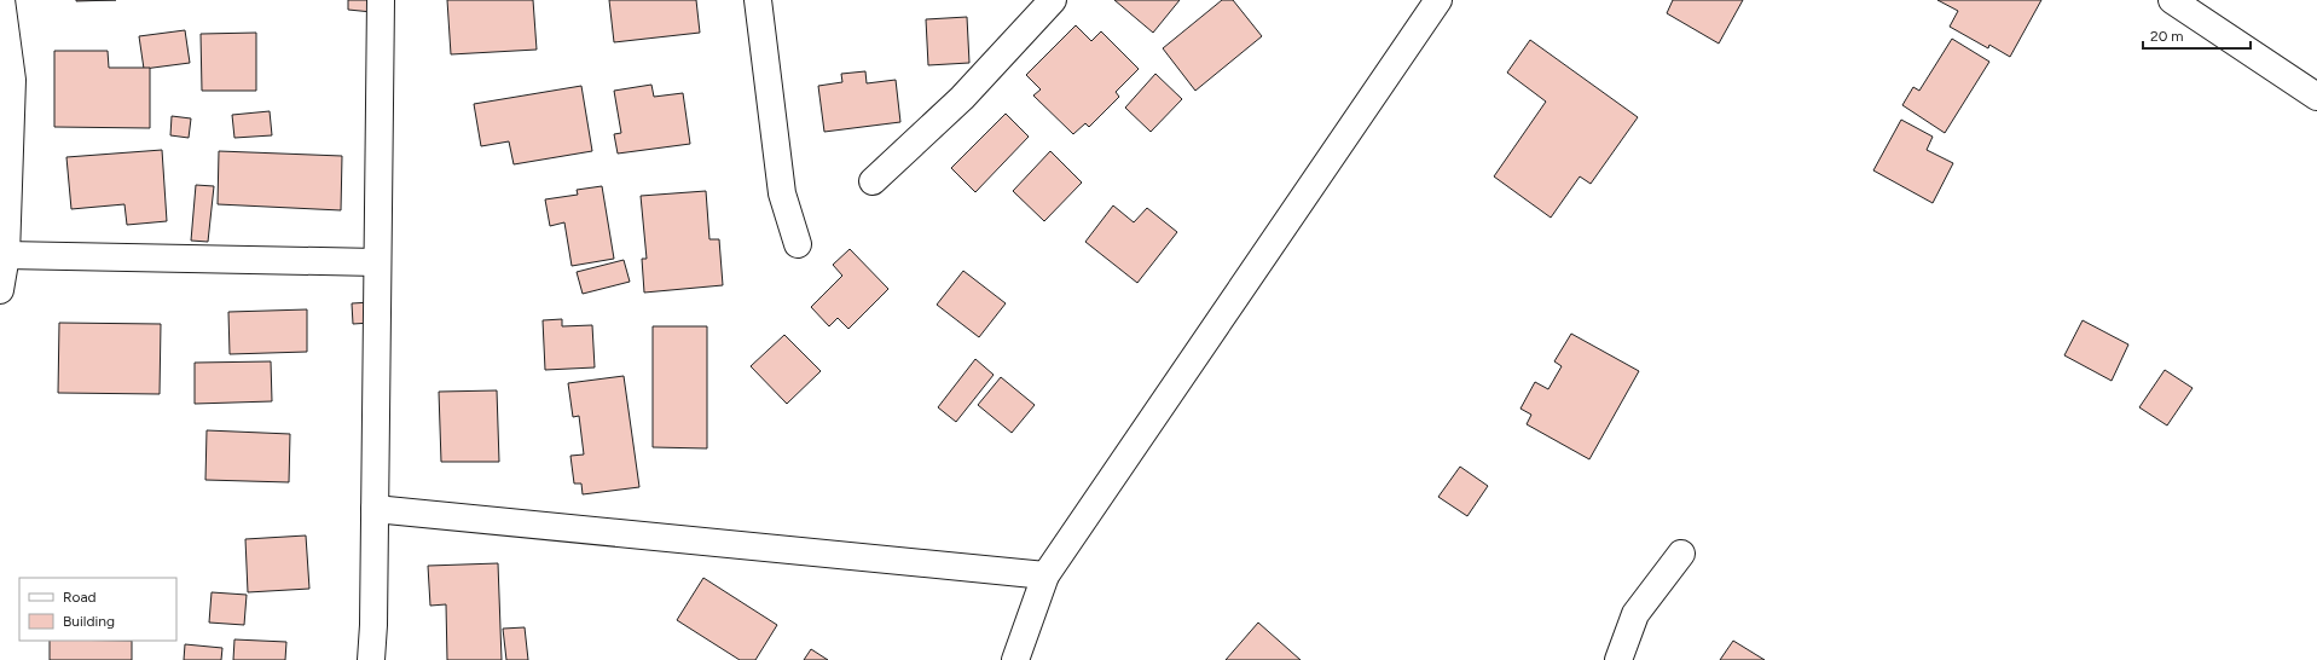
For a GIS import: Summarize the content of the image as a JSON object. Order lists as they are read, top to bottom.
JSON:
{
  "legend": ["Road", "Building"],
  "scale_bar": "20 m"
}
